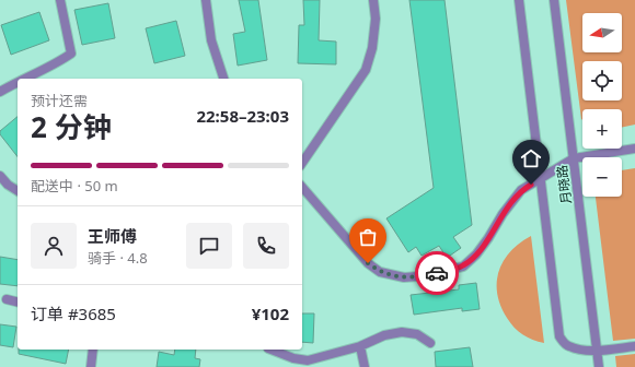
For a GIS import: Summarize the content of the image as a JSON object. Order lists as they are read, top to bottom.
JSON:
{
  "streets": {
    "street": ["月晓路"]
  },
  "north": "left",
  "page": {
    "map_buttons": ["+", "−"],
    "heading": ["2 分钟", "预计还需", "22:58–23:03"],
    "panel": [
      "王师傅",
      "骑手 · 4.8",
      "订单 #3685",
      "¥102"
    ],
    "bar": "配送中 · 50 m"
  }
}
